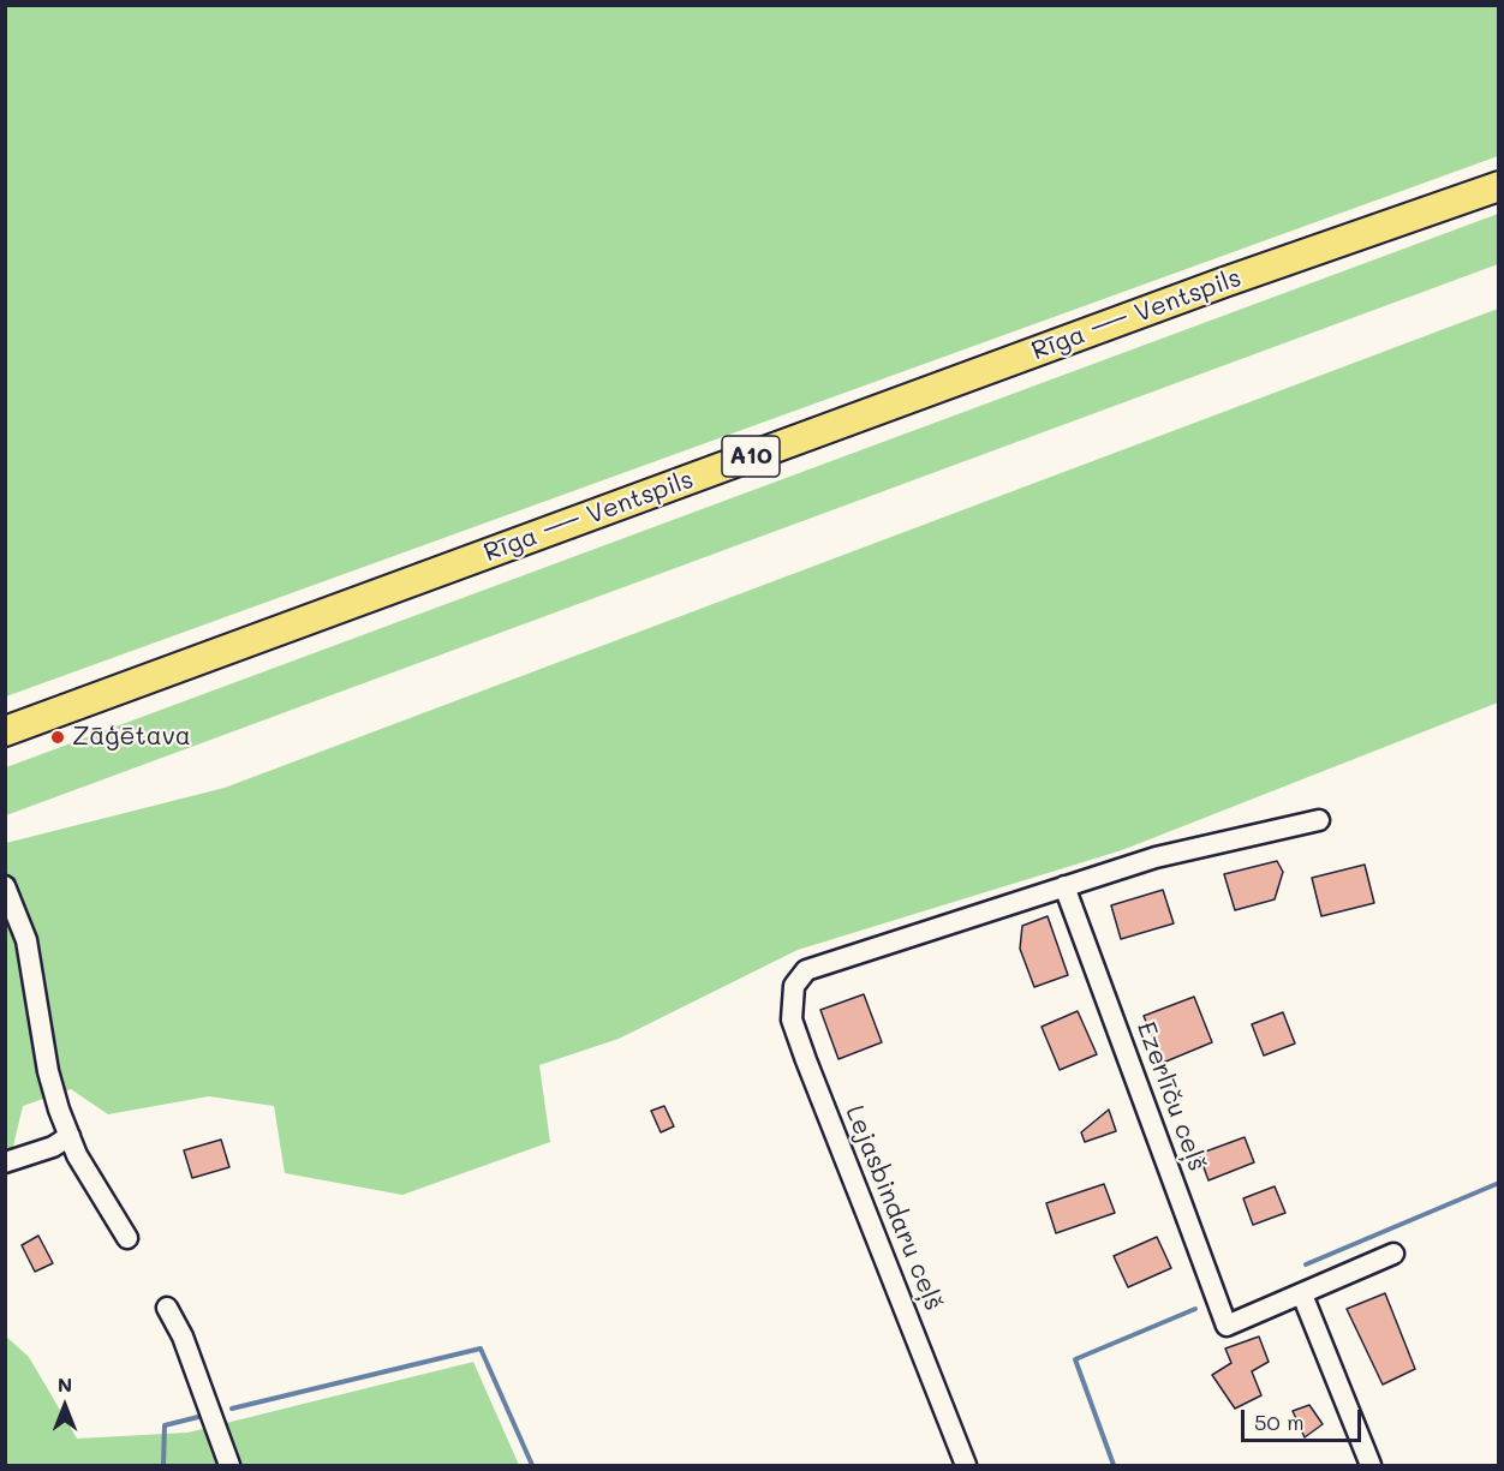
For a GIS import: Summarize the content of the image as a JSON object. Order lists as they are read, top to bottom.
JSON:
{
  "streets": {
    "highway": ["Rīga — Ventspils", "A10"],
    "street": ["Ezerlīču ceļš", "Lejasbindaru ceļš"]
  },
  "crossings": [
    ["Ezerlīču ceļš", "Lejasbindaru ceļš"]
  ],
  "places": ["Zāģētava"],
  "scale_bar": "50 m",
  "north": "top"
}
